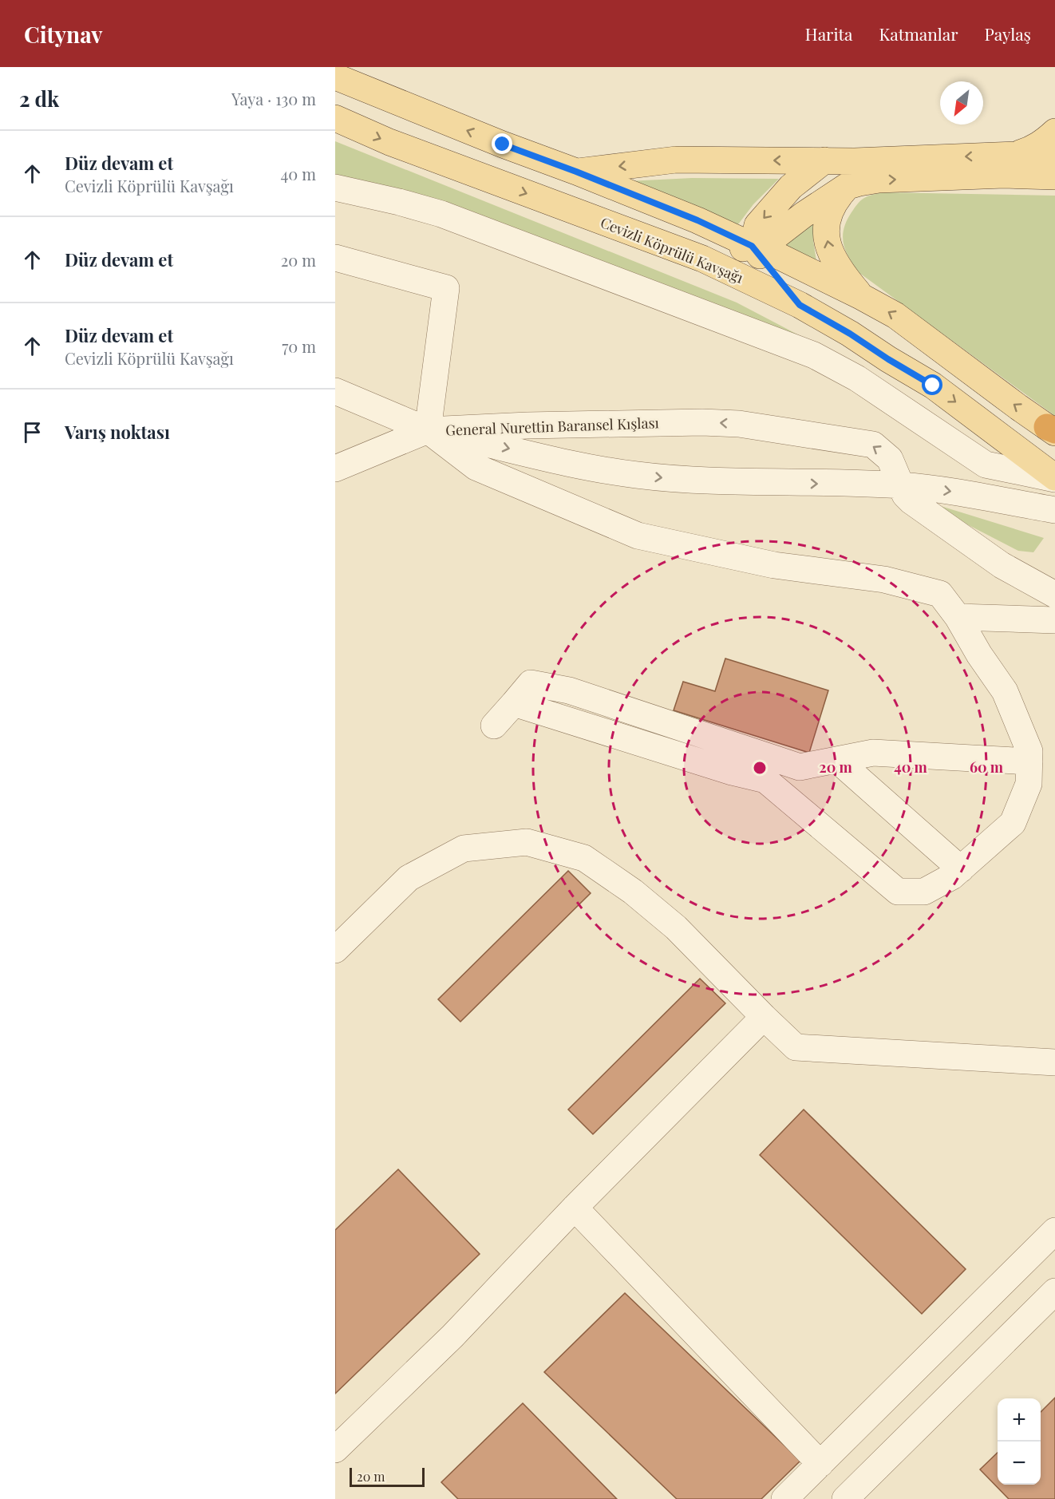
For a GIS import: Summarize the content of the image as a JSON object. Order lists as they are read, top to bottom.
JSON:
{
  "streets": {
    "main road": ["Cevizli Köprülü Kavşağı"],
    "street": ["General Nurettin Baransel Kışlası"]
  },
  "scale_bar": "20 m",
  "north": "bottom left",
  "page": {
    "header": "Citynav",
    "nav": ["Harita", "Katmanlar", "Paylaş"],
    "heading": ["2 dk", "Yaya · 130 m"],
    "list": [
      ["Düz devam et", "Cevizli Köprülü Kavşağı", "40 m"],
      ["Düz devam et", "20 m"],
      ["Düz devam et", "Cevizli Köprülü Kavşağı", "70 m"],
      "Varış noktası"
    ],
    "map_buttons": ["+", "−"],
    "scale": "20 m"
  },
  "rings": ["20 m", "40 m", "60 m"]
}
